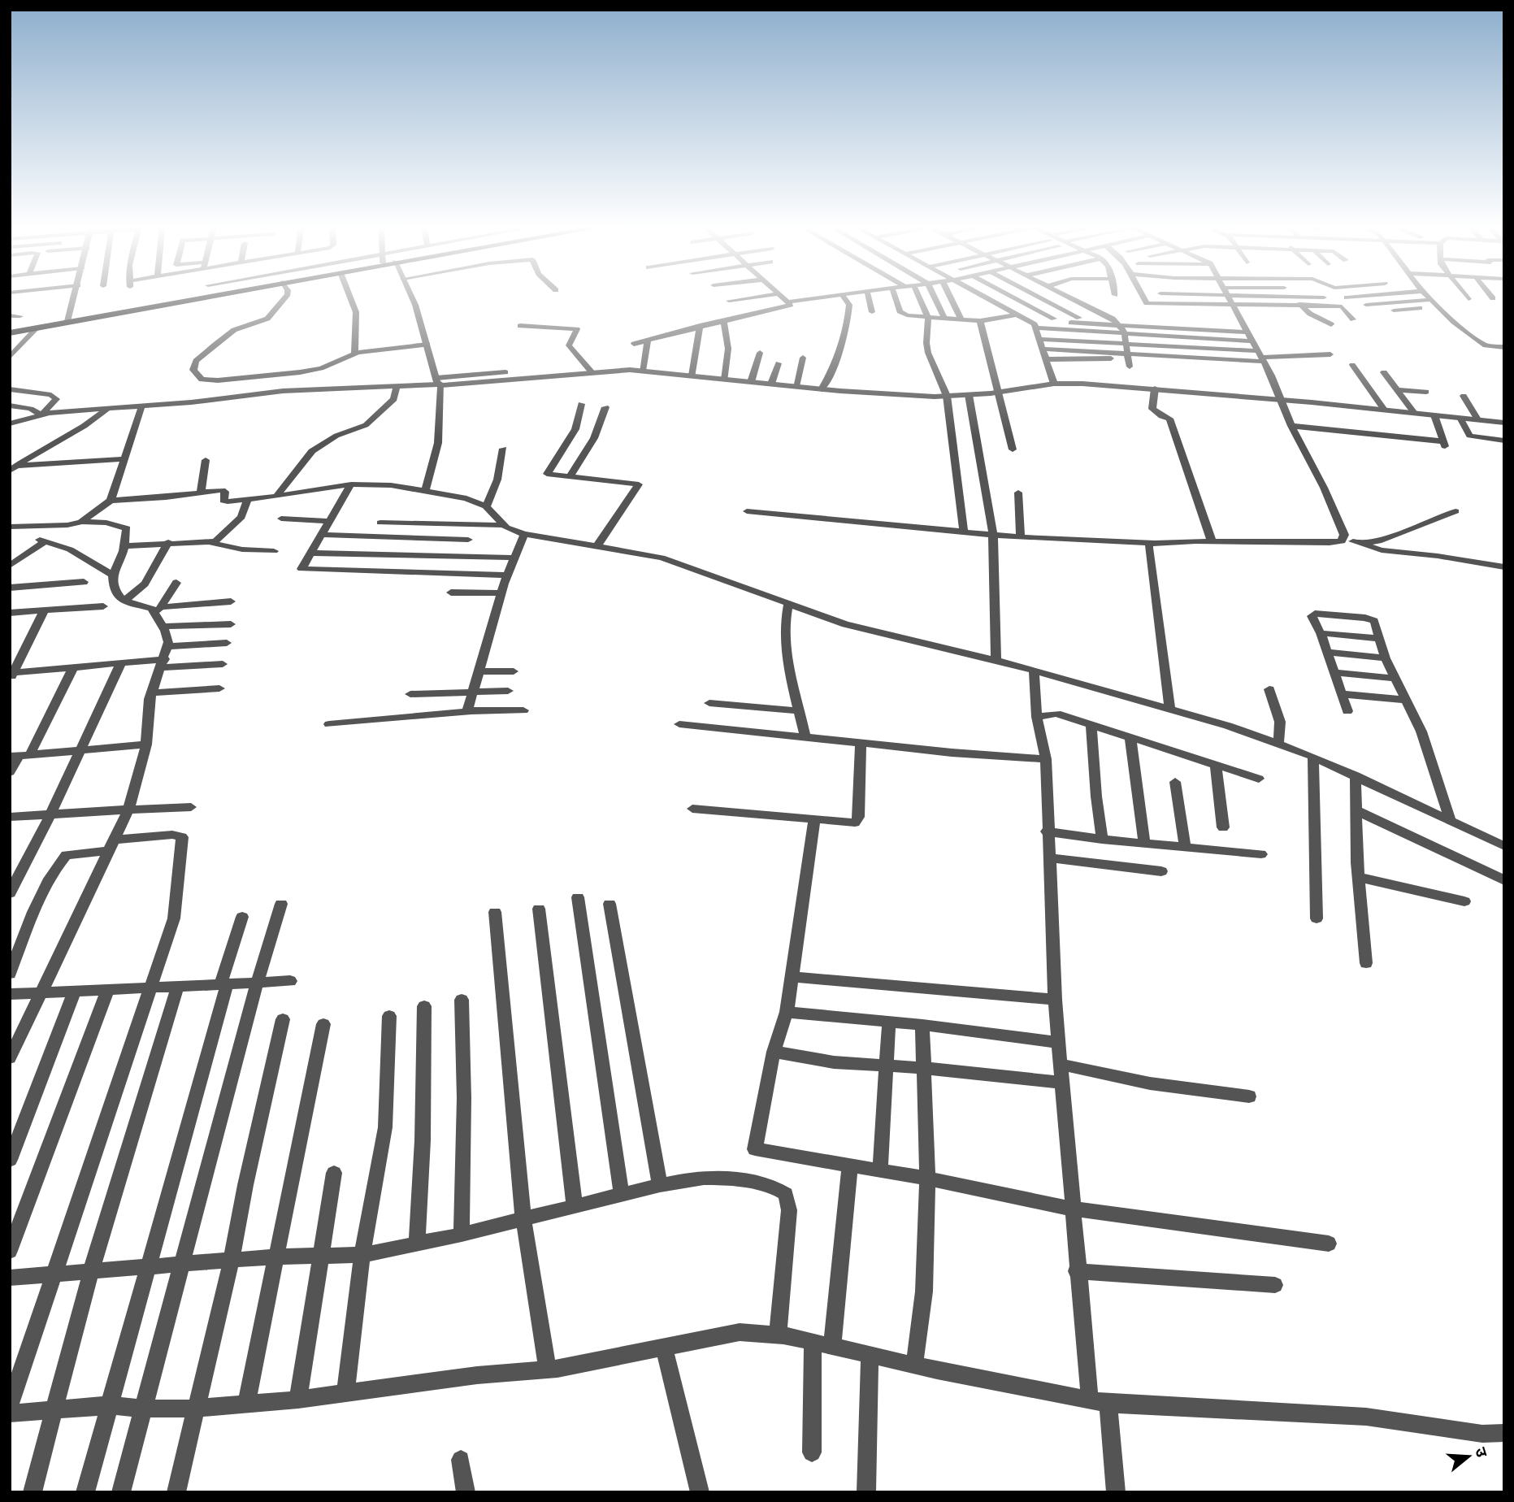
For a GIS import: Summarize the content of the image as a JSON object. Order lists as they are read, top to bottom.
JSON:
{
  "north": "right"
}
